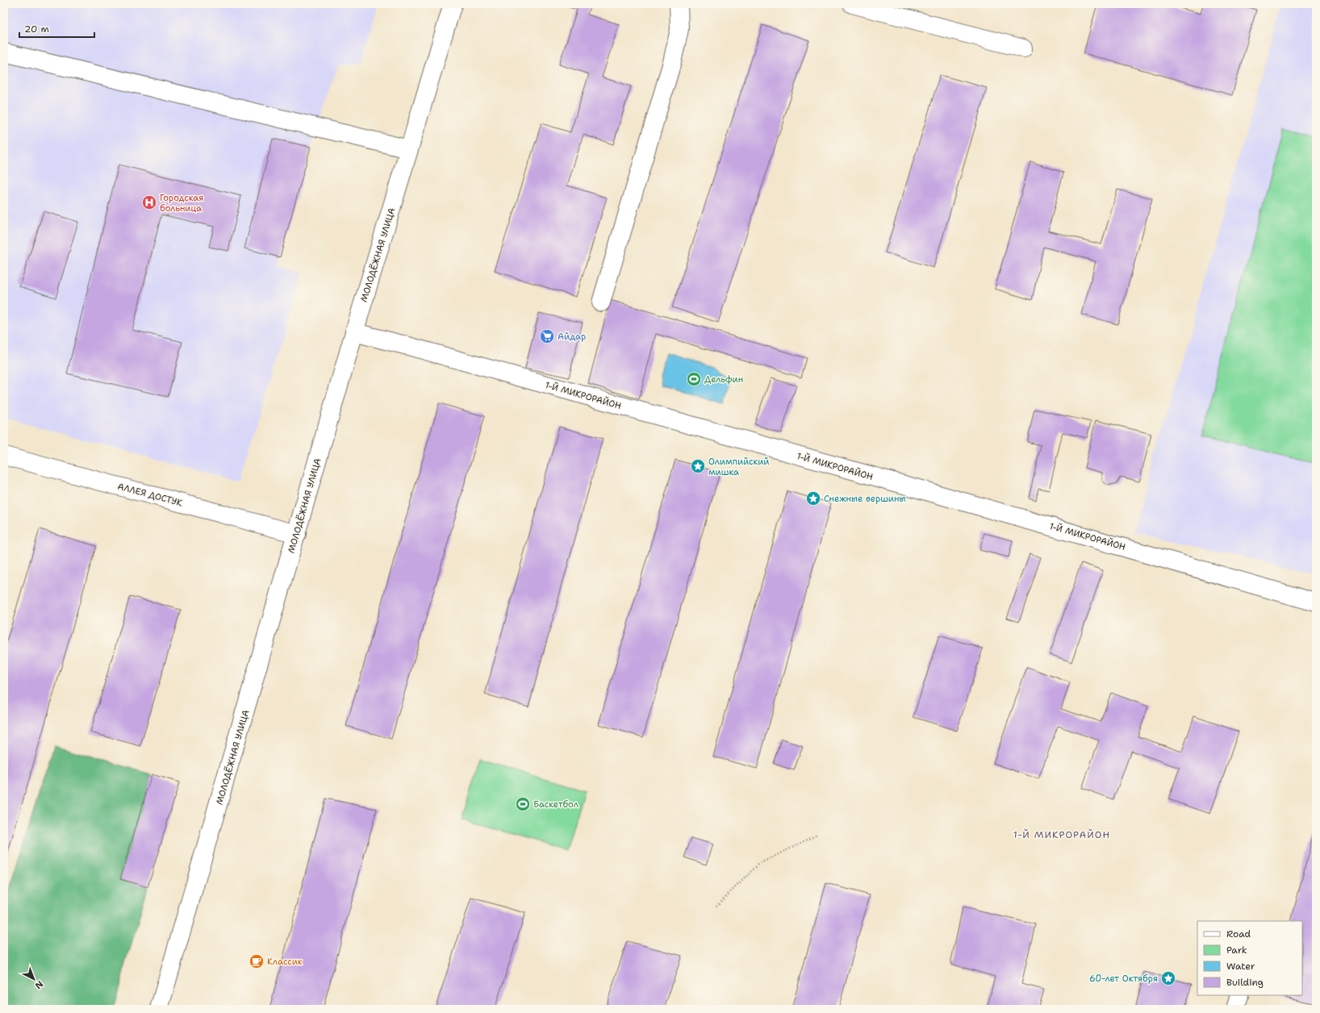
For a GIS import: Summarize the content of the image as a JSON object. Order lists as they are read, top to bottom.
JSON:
{
  "streets": {
    "street": ["МОЛОДЁЖНАЯ УЛИЦА", "1-Й МИКРОРАЙОН", "АЛЛЕЯ ДОСТУК"]
  },
  "crossings": [
    ["МОЛОДЁЖНАЯ УЛИЦА", "1-Й МИКРОРАЙОН"],
    ["МОЛОДЁЖНАЯ УЛИЦА", "АЛЛЕЯ ДОСТУК"]
  ],
  "districts": ["1-Й МИКРОРАЙОН"],
  "places": {
    "hospital": ["Городская больница"],
    "supermarket": ["Айдар"],
    "sports": ["Дельфин", "Баскетбол"],
    "place": ["Олимпийский мишка", "Снежные вершины", "60-лет Октября"],
    "cafe": ["Классик"]
  },
  "legend": [
    "Road",
    "Park",
    "Water",
    "Building"
  ],
  "scale_bar": "20 m",
  "north": "bottom right"
}
